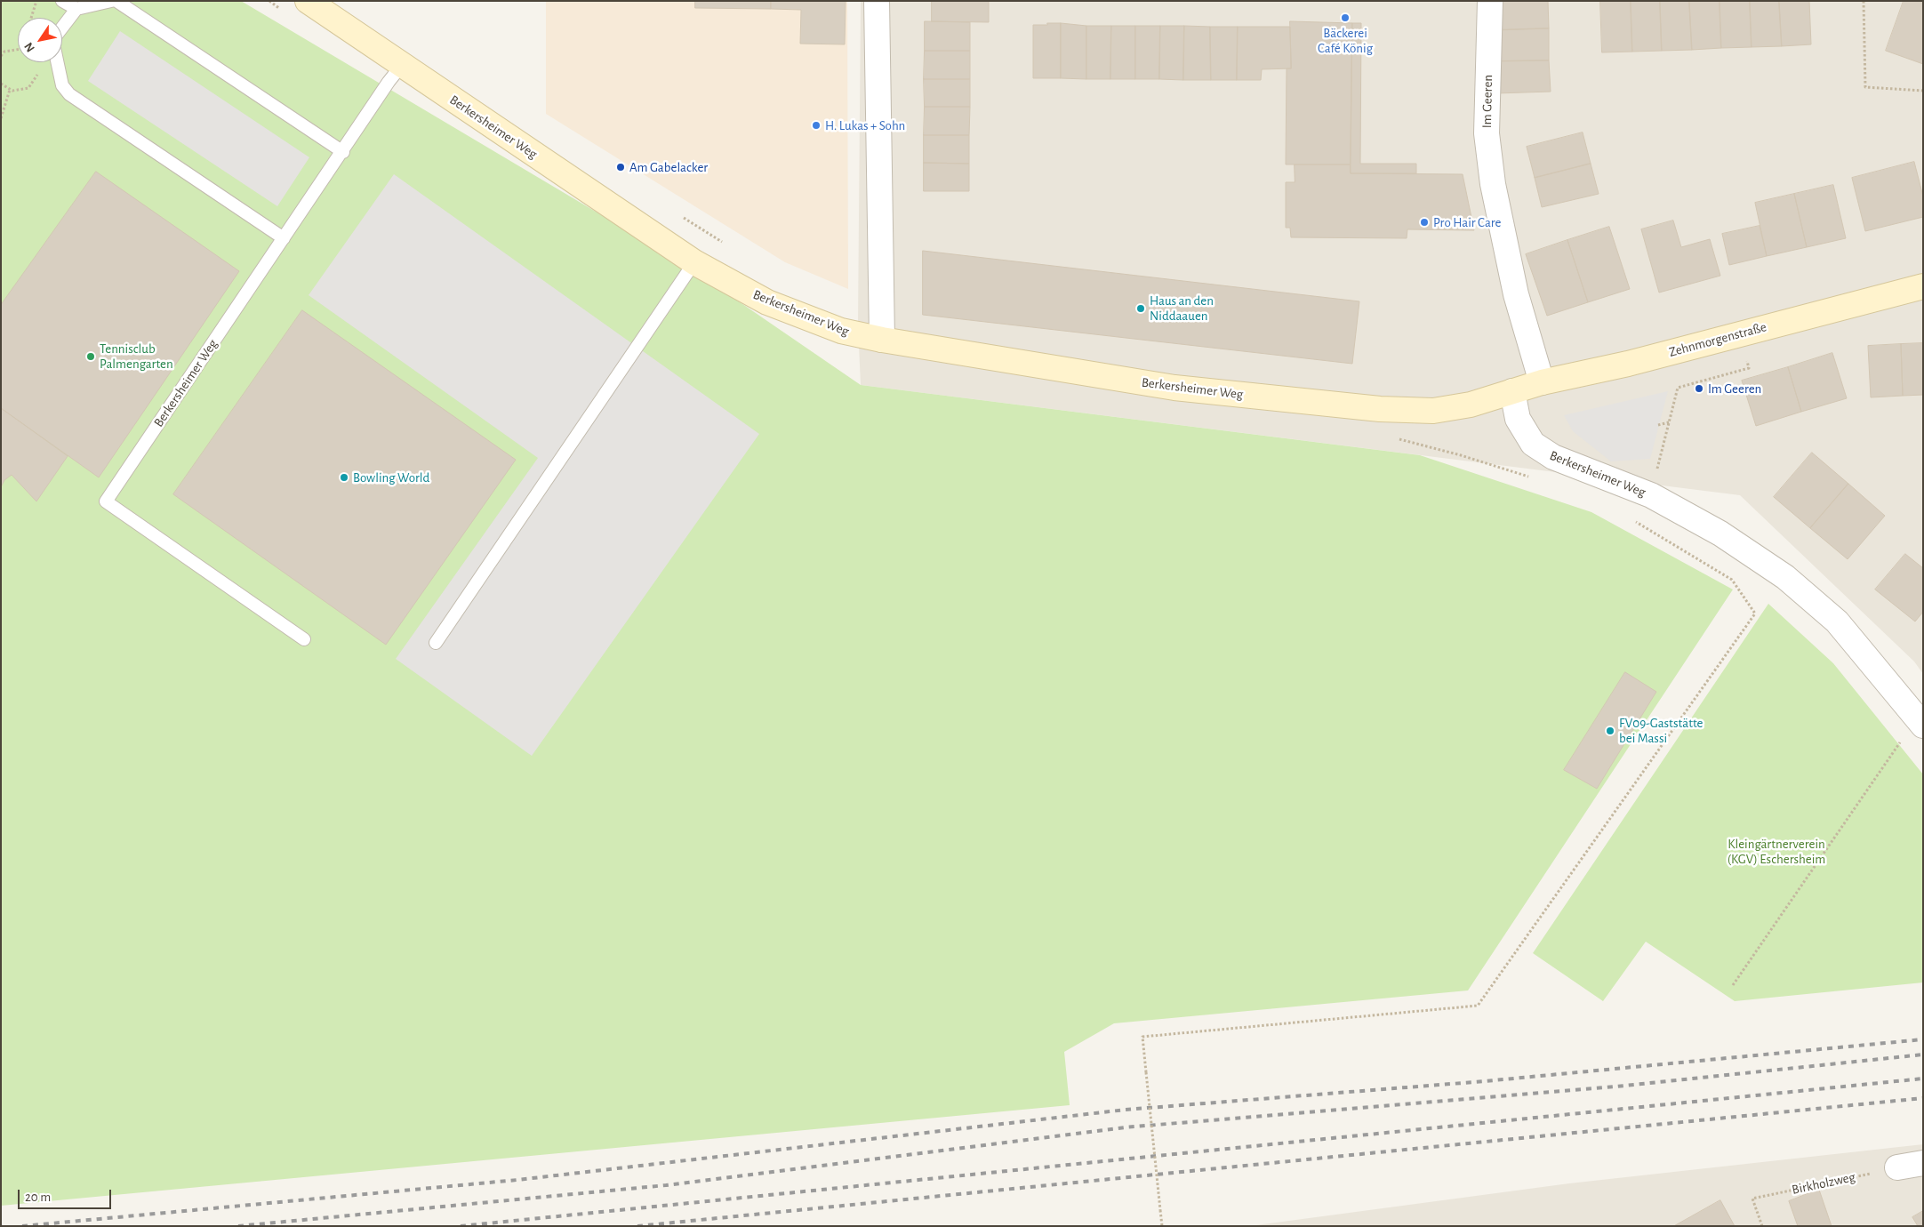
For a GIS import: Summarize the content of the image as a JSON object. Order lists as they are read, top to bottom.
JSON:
{
  "streets": {
    "street": ["Im Geeren", "Berkersheimer Weg", "Zehnmorgenstraße"],
    "path": ["Birkholzweg"]
  },
  "crossings": [
    ["Im Geeren", "Zehnmorgenstraße"],
    ["Berkersheimer Weg", "Zehnmorgenstraße"]
  ],
  "parks": ["Kleingärtnerverein (KGV) Eschersheim"],
  "places": [
    "Bäckerei Café König",
    "H. Lukas + Sohn",
    "Am Gabelacker",
    "Pro Hair Care",
    "Haus an den Niddaauen",
    "Tennisclub Palmengarten",
    "Im Geeren",
    "Bowling World",
    "FV09-Gaststätte bei Massi"
  ],
  "scale_bar": "20 m",
  "north": "bottom left"
}
